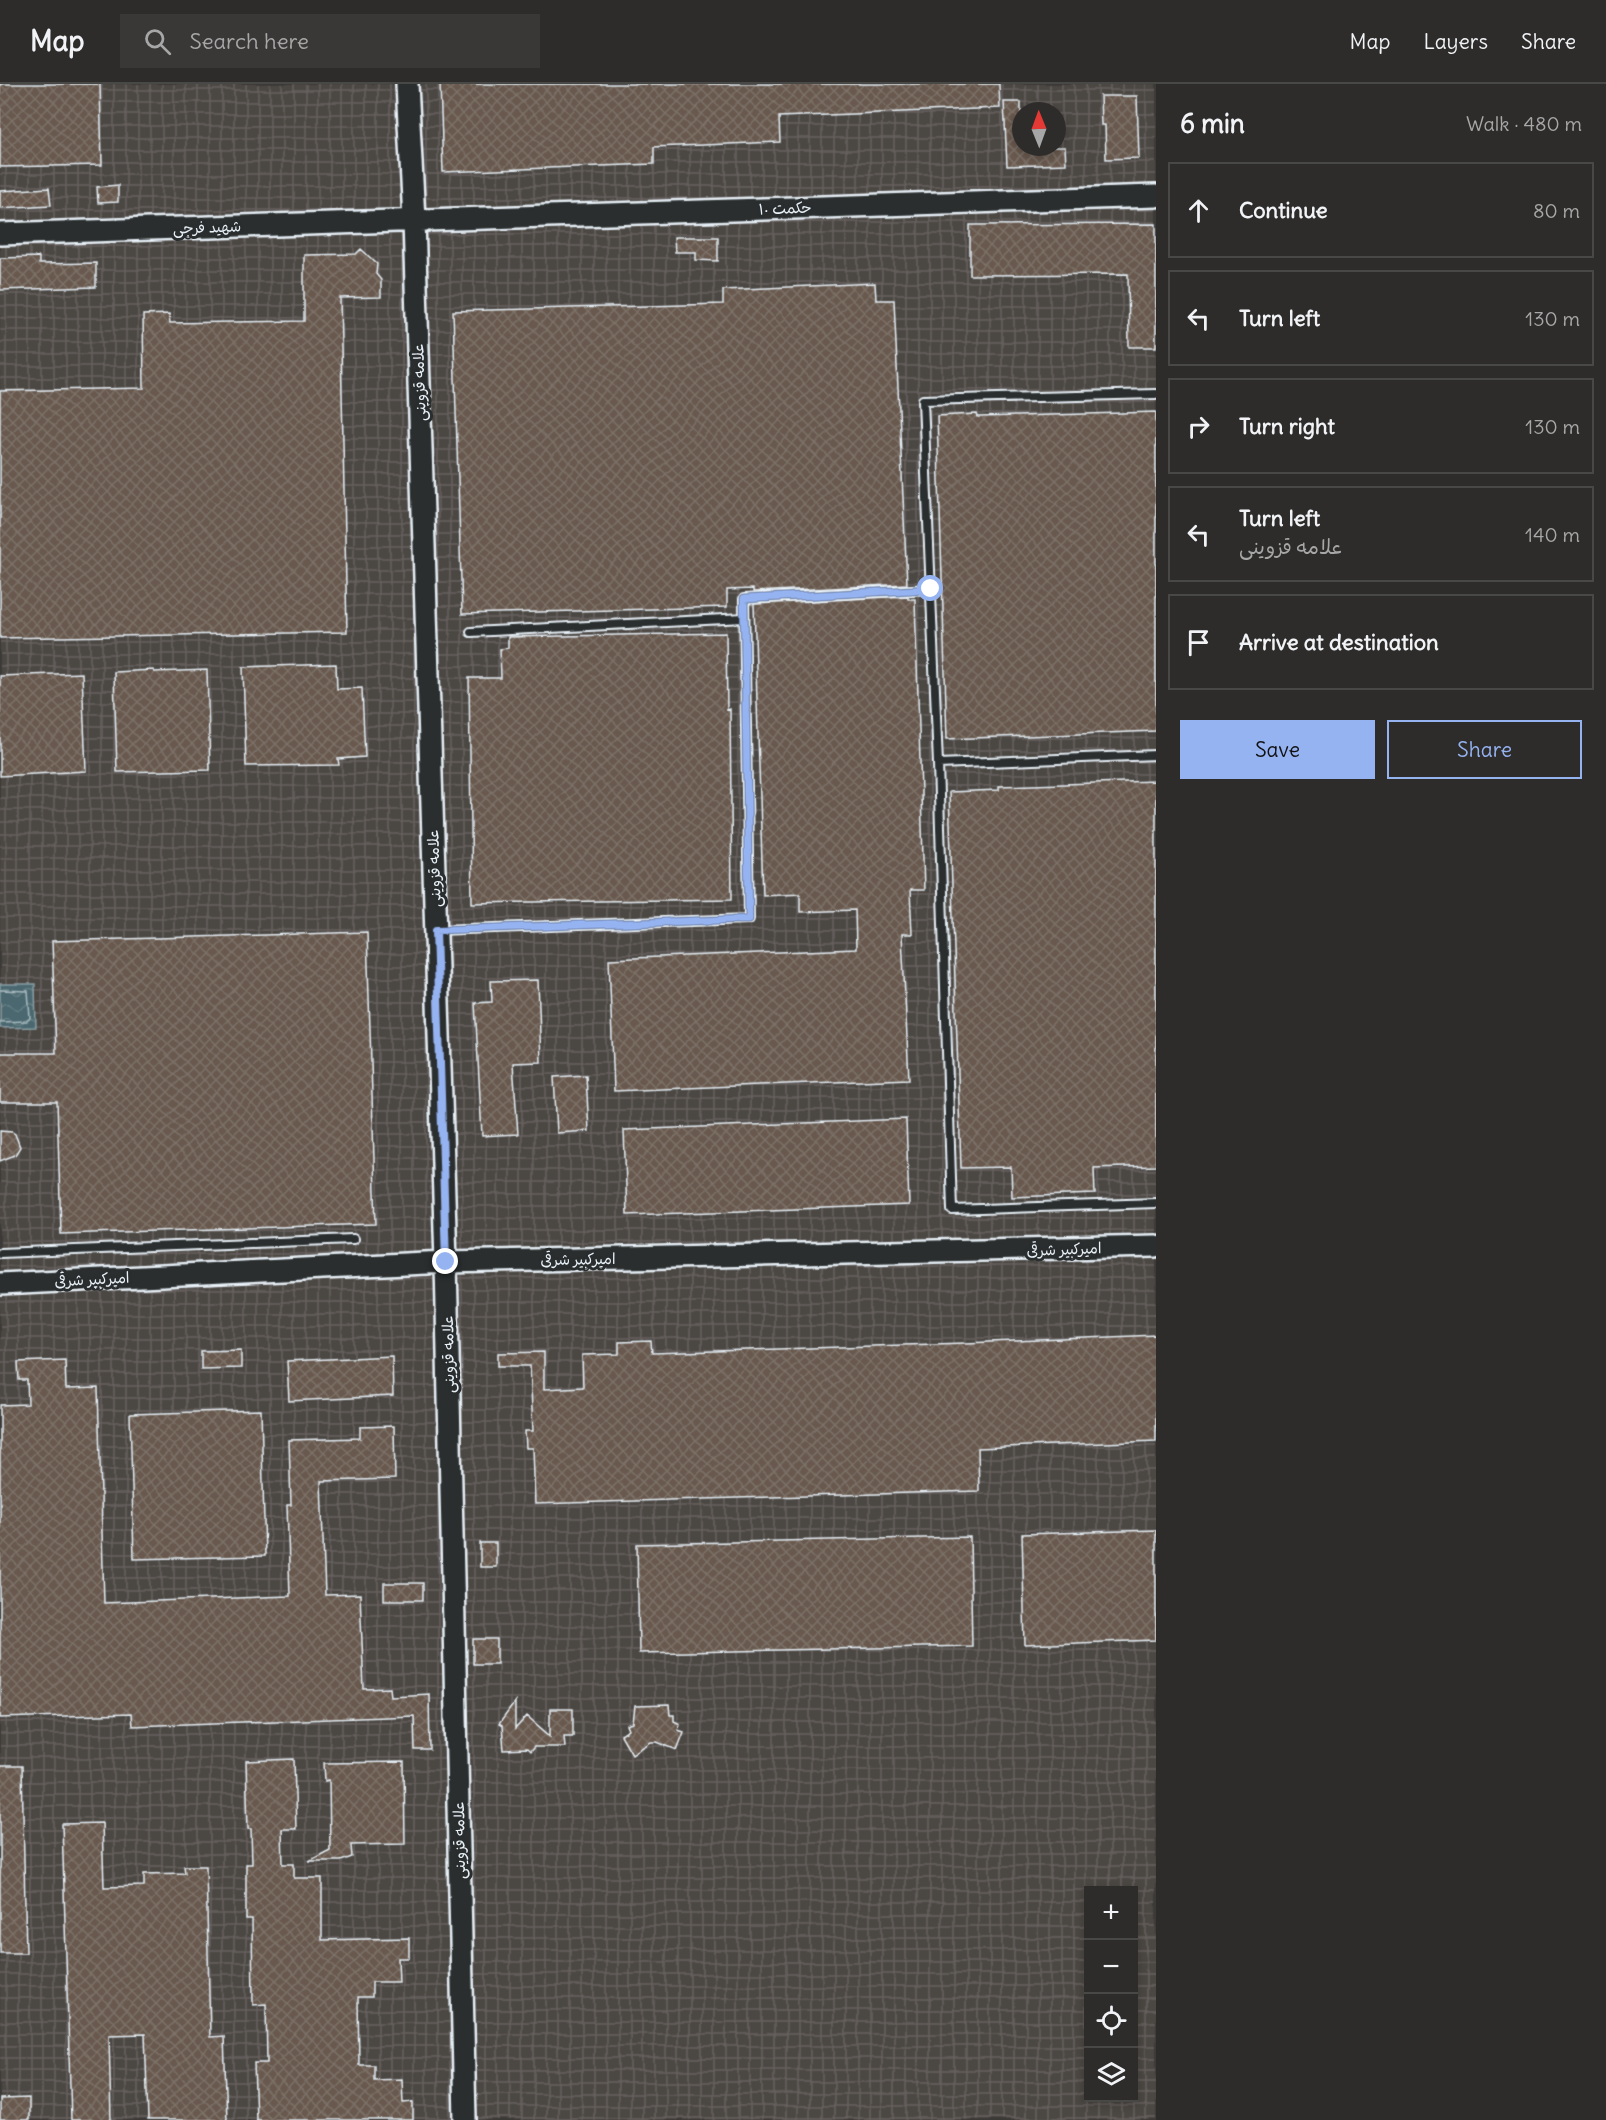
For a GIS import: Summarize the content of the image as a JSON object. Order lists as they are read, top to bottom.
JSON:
{
  "streets": {
    "street": [
      "حکمت ۱۰",
      "شهید فرجی",
      "علامه قزوینی",
      "امیرکبیر شرقی"
    ]
  },
  "crossings": [
    ["حکمت ۱۰", "شهید فرجی"],
    ["حکمت ۱۰", "علامه قزوینی"],
    ["شهید فرجی", "علامه قزوینی"],
    ["علامه قزوینی", "امیرکبیر شرقی"]
  ],
  "north": "top",
  "page": {
    "header": "Map",
    "search": "Search here",
    "nav": ["Map", "Layers", "Share"],
    "heading": ["6 min", "Walk · 480 m"],
    "list": [
      ["Continue", "80 m"],
      ["Turn left", "130 m"],
      ["Turn right", "130 m"],
      ["Turn left", "علامه قزوینی", "140 m"],
      "Arrive at destination"
    ],
    "buttons": ["Save", "Share"],
    "map_buttons": ["+", "−"]
  }
}
